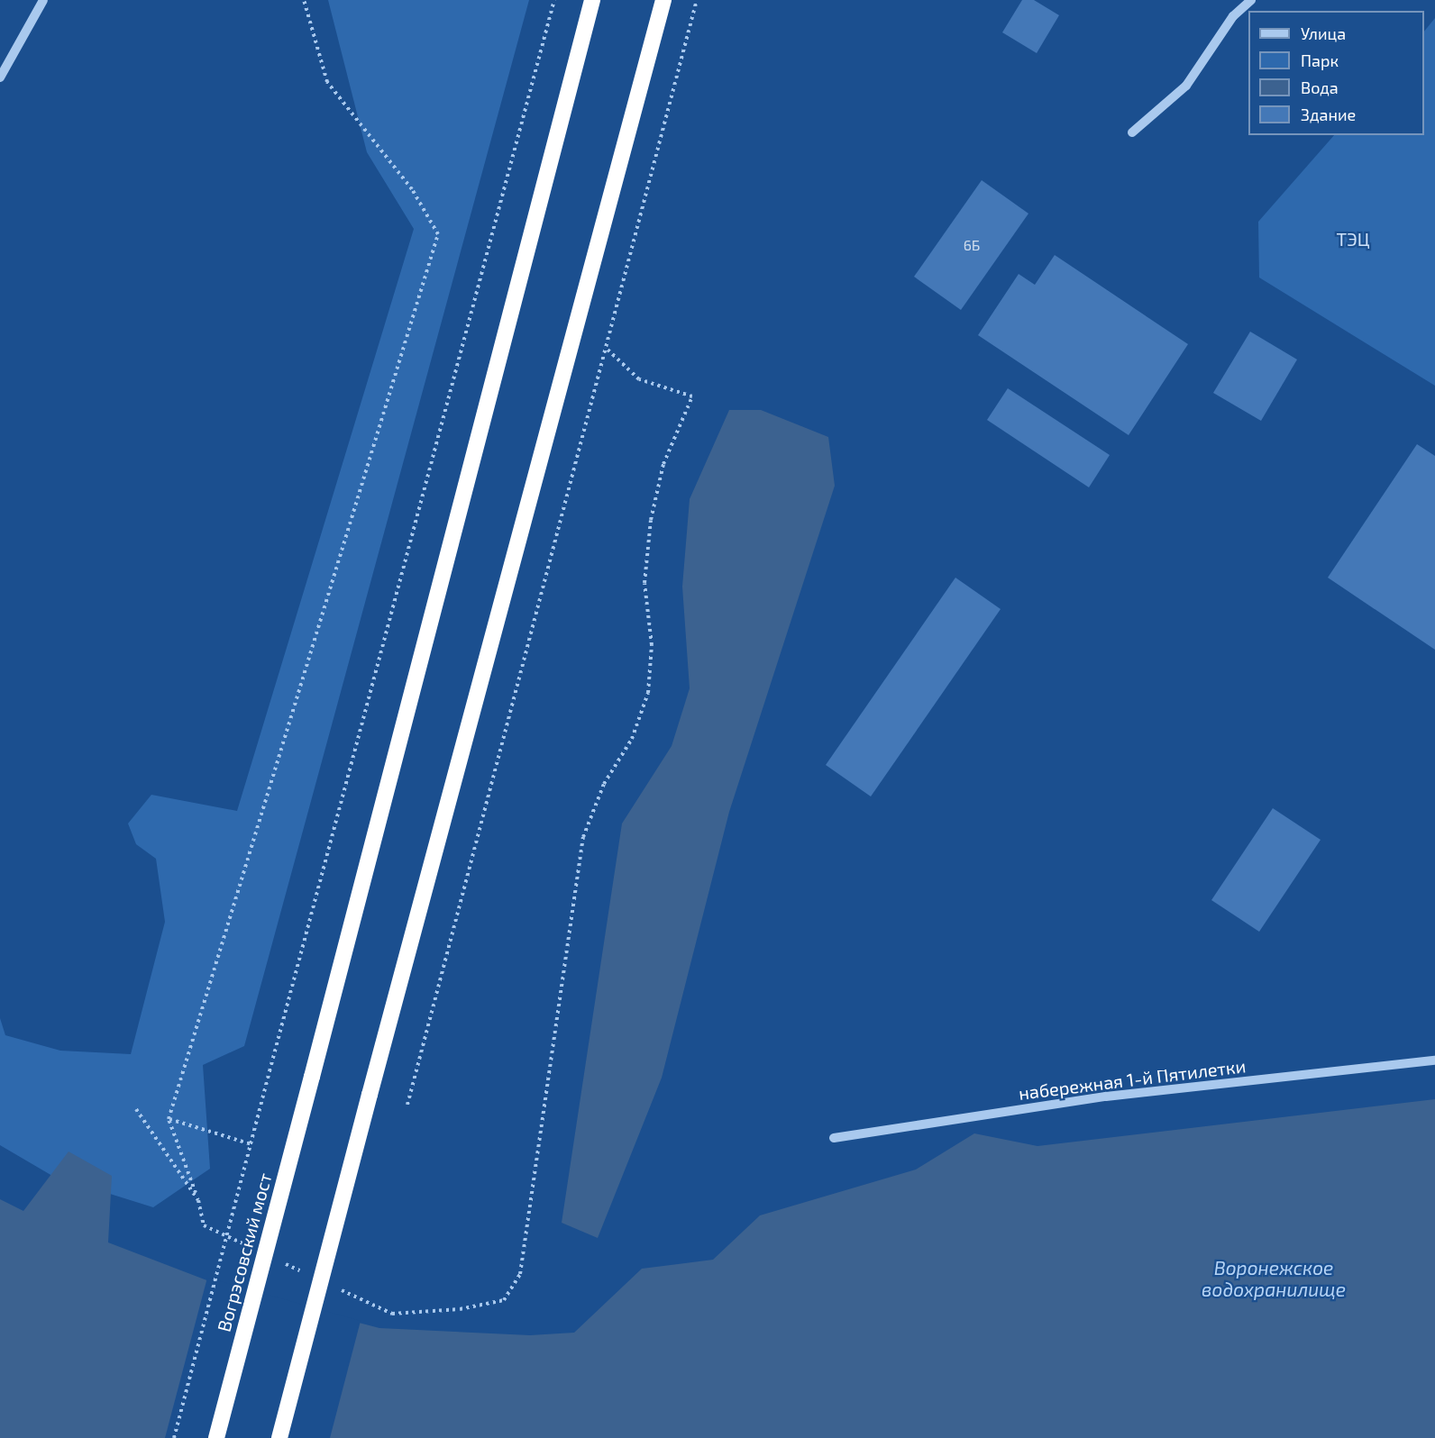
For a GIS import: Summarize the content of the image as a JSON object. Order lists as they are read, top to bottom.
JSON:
{
  "streets": {
    "highway": ["Вогрэсовский мост"],
    "lane": ["набережная 1-й Пятилетки"]
  },
  "water": ["Воронежское водохранилище"],
  "parks": ["ТЭЦ"],
  "house_numbers": ["6Б"],
  "legend": [
    "Улица",
    "Парк",
    "Вода",
    "Здание"
  ]
}
